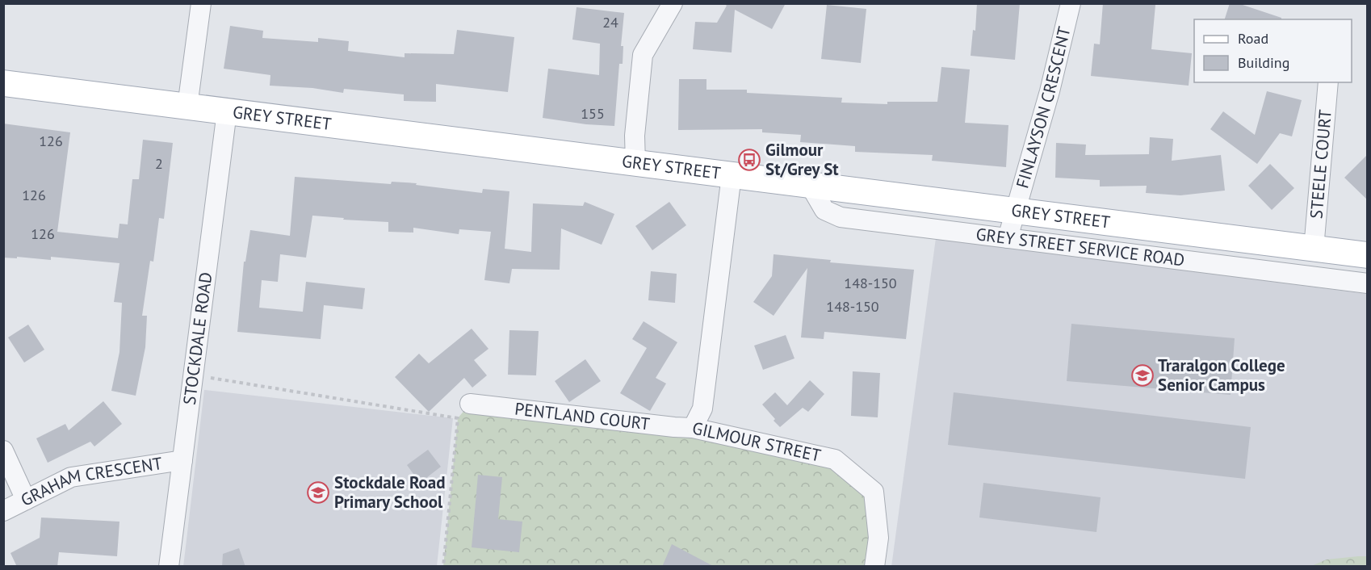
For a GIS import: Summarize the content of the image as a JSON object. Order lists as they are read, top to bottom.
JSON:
{
  "streets": {
    "main road": ["GREY STREET"],
    "street": [
      "FINLAYSON CRESCENT",
      "STEELE COURT",
      "GREY STREET SERVICE ROAD",
      "STOCKDALE ROAD",
      "PENTLAND COURT",
      "GILMOUR STREET",
      "GRAHAM CRESCENT"
    ]
  },
  "crossings": [
    ["FINLAYSON CRESCENT", "GREY STREET"],
    ["FINLAYSON CRESCENT", "GREY STREET SERVICE ROAD"],
    ["GREY STREET", "STEELE COURT"],
    ["GREY STREET", "GREY STREET SERVICE ROAD"],
    ["GREY STREET", "STOCKDALE ROAD"],
    ["GREY STREET", "GILMOUR STREET"],
    ["STOCKDALE ROAD", "GRAHAM CRESCENT"],
    ["PENTLAND COURT", "GILMOUR STREET"]
  ],
  "places": {
    "bus stop": ["Gilmour St/Grey St"],
    "school or university": ["Traralgon College Senior Campus", "Stockdale Road Primary School"]
  },
  "house_numbers": [
    "24",
    "155",
    "126",
    "2",
    "126",
    "126",
    "148-150",
    "148-150"
  ],
  "legend": ["Road", "Building"]
}
